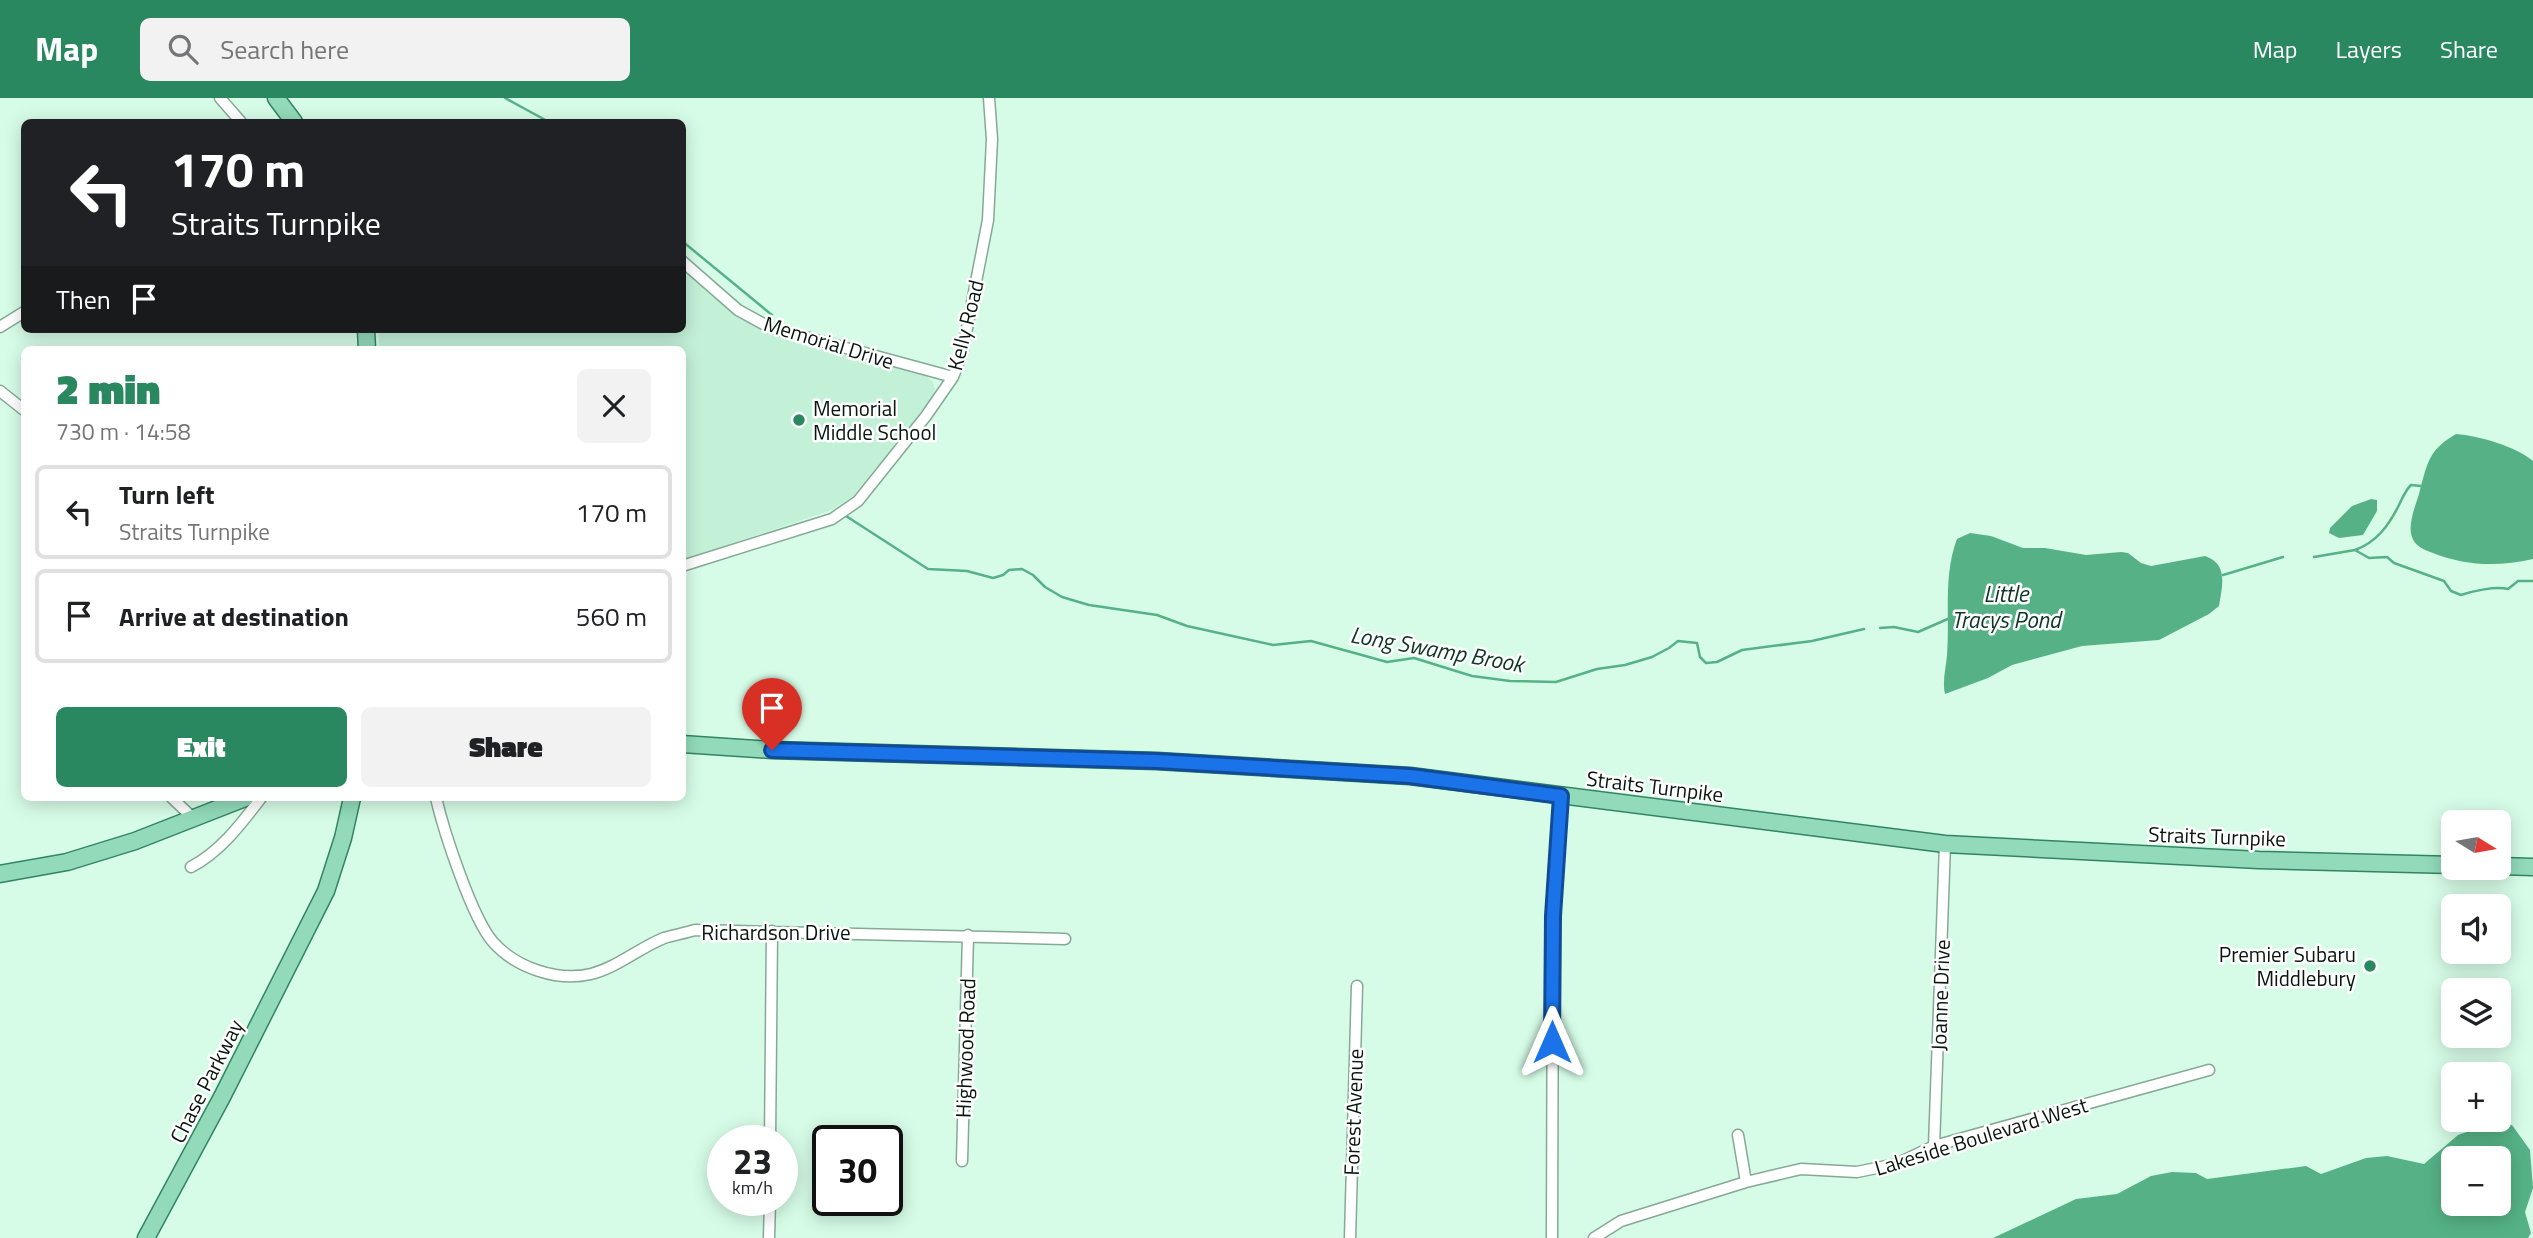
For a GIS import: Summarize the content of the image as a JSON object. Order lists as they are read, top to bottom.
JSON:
{
  "streets": {
    "main road": ["Straits Turnpike", "Chase Parkway"],
    "street": [
      "Kelly Road",
      "Memorial Drive",
      "Richardson Drive",
      "Joanne Drive",
      "Highwood Road",
      "Forest Avenue",
      "Lakeside Boulevard West"
    ]
  },
  "crossings": [
    ["Kelly Road", "Memorial Drive"],
    ["Straits Turnpike", "Joanne Drive"],
    ["Richardson Drive", "Highwood Road"],
    ["Joanne Drive", "Lakeside Boulevard West"]
  ],
  "water": ["Little Tracys Pond", "Long Swamp Brook"],
  "places": ["Memorial Middle School", "Premier Subaru Middlebury"],
  "north": "right",
  "page": {
    "header": "Map",
    "search": "Search here",
    "nav": ["Map", "Layers", "Share"],
    "turn": ["170 m", "Straits Turnpike"],
    "then": "Then",
    "heading": ["2 min", "730 m · 14:58"],
    "list": [
      {
        "name": "Turn left",
        "note": "Straits Turnpike",
        "value": "170 m"
      },
      {
        "name": "Arrive at destination",
        "value": "560 m"
      }
    ],
    "buttons": ["Exit", "Share"],
    "map_buttons": ["+", "−"],
    "speed": "23 km/h",
    "limit": "30"
  }
}
